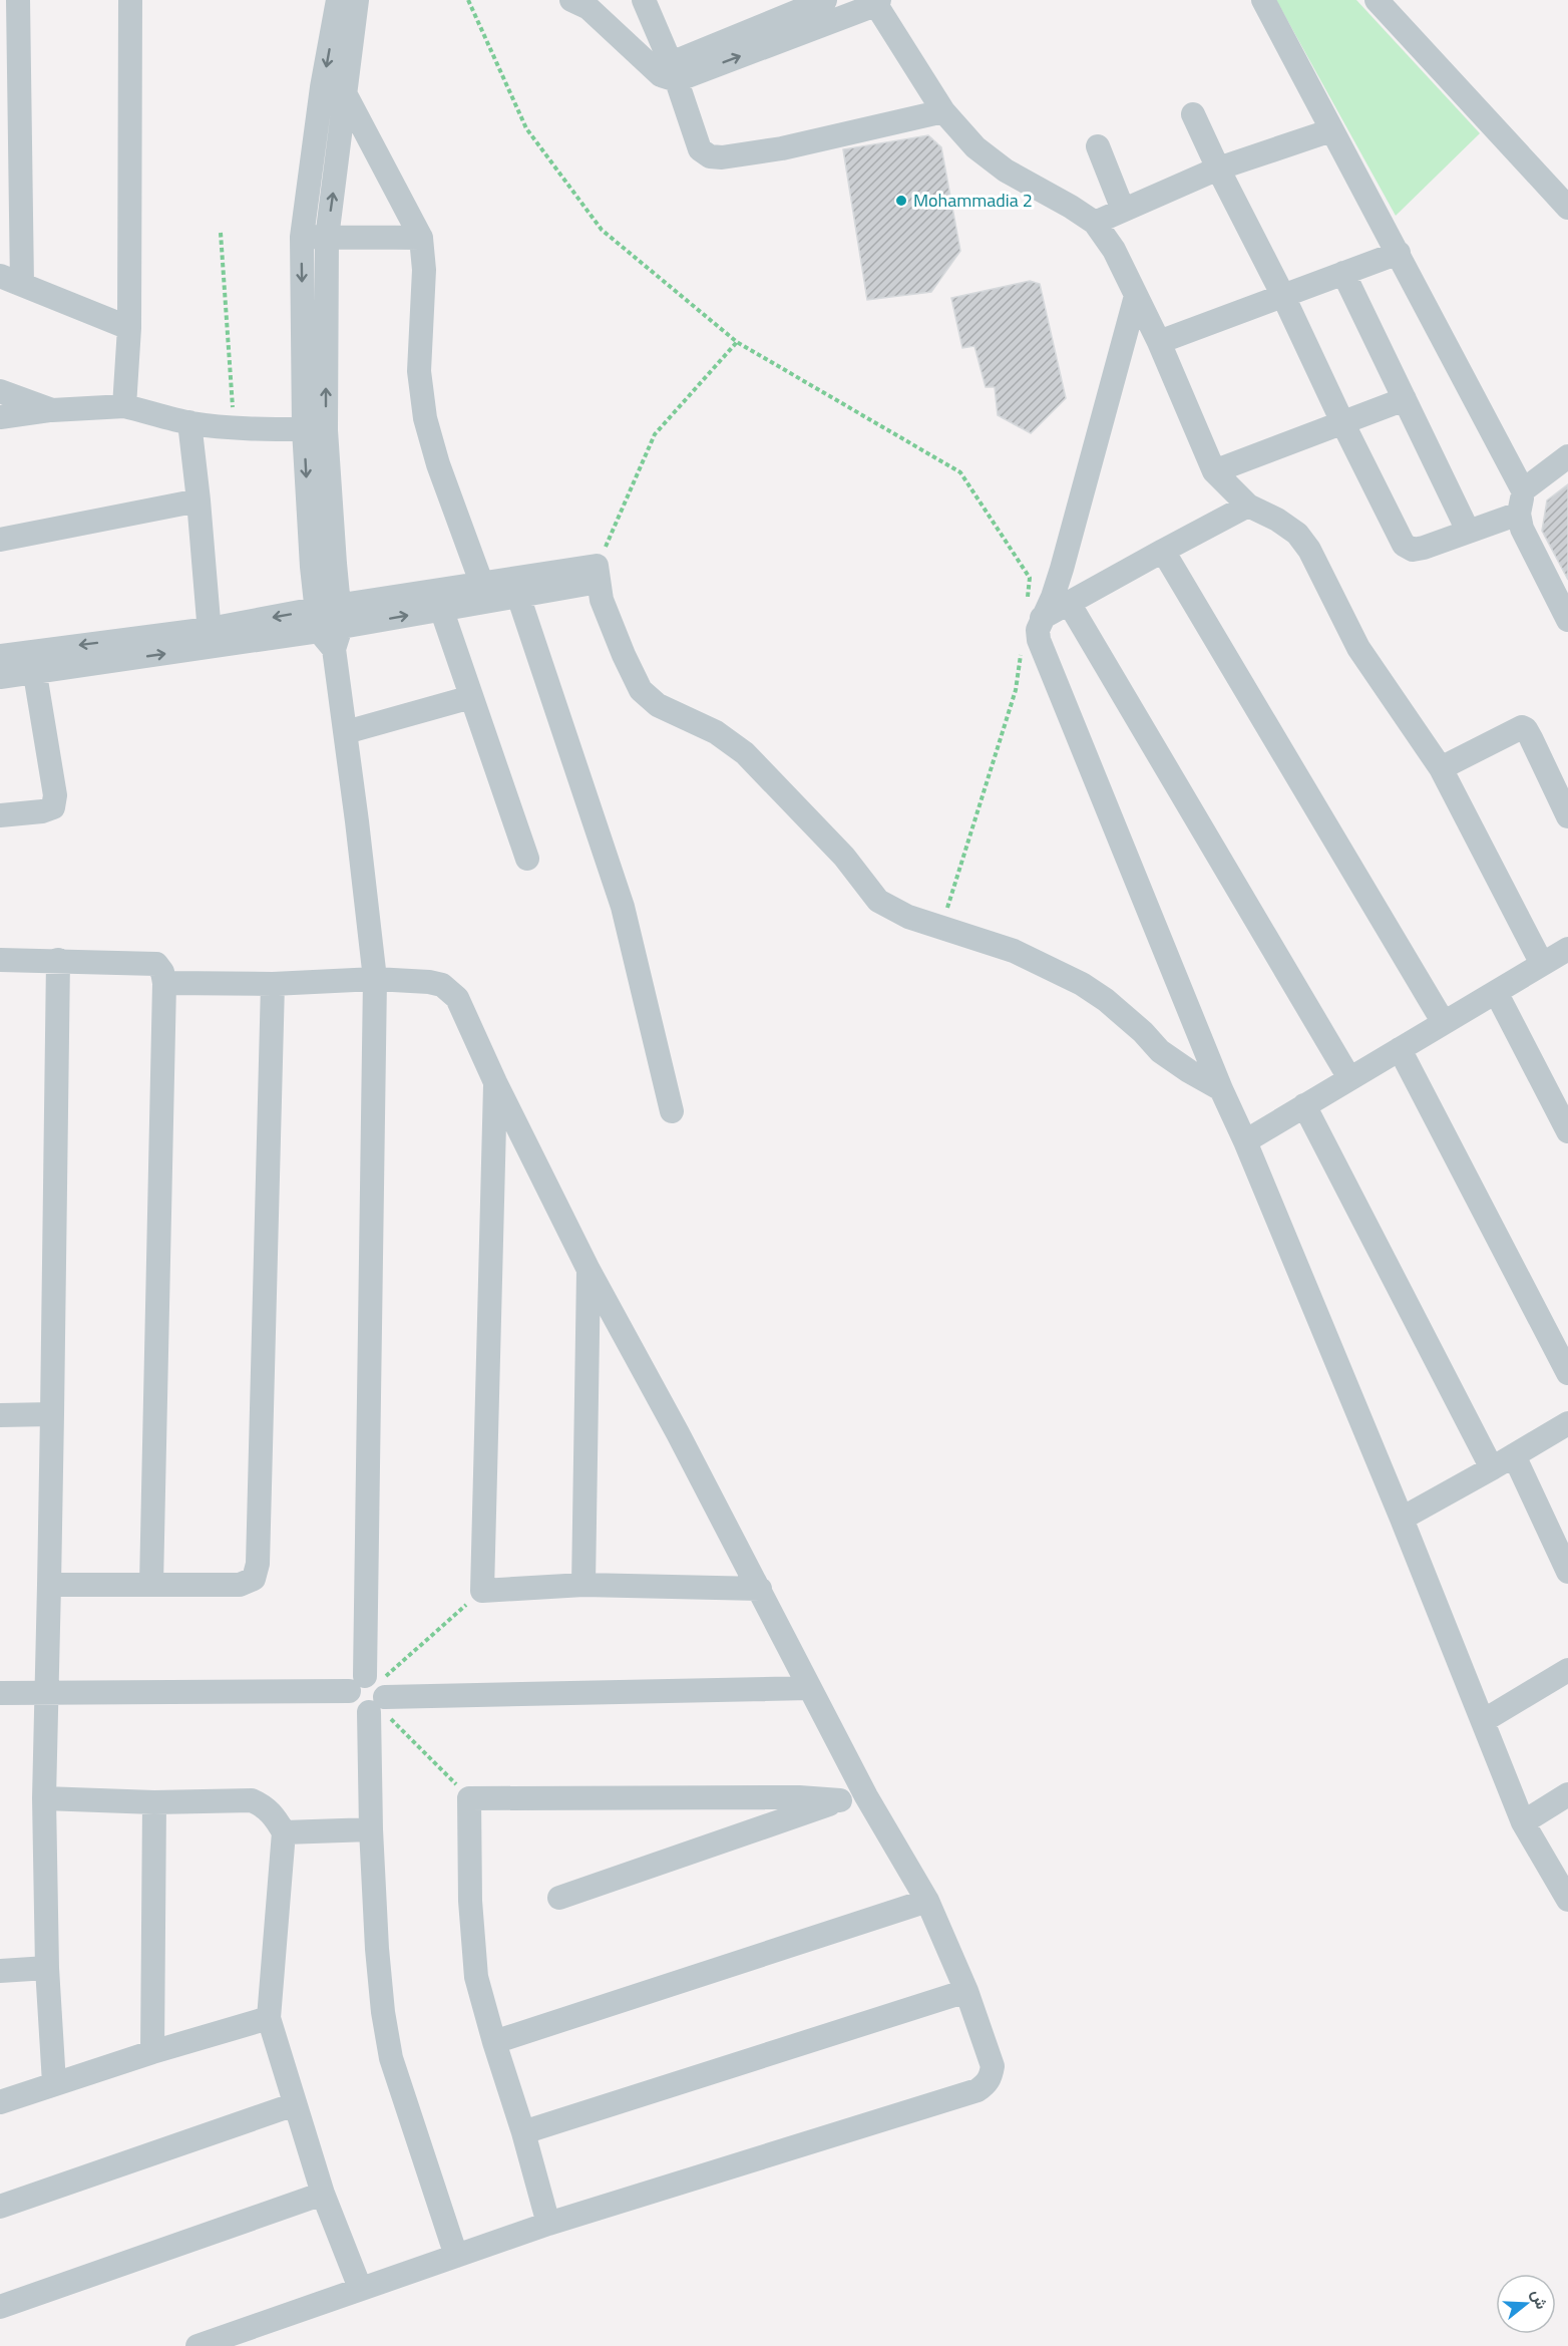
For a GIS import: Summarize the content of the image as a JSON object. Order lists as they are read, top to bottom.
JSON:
{
  "places": ["Mohammadia 2"],
  "north": "right"
}
